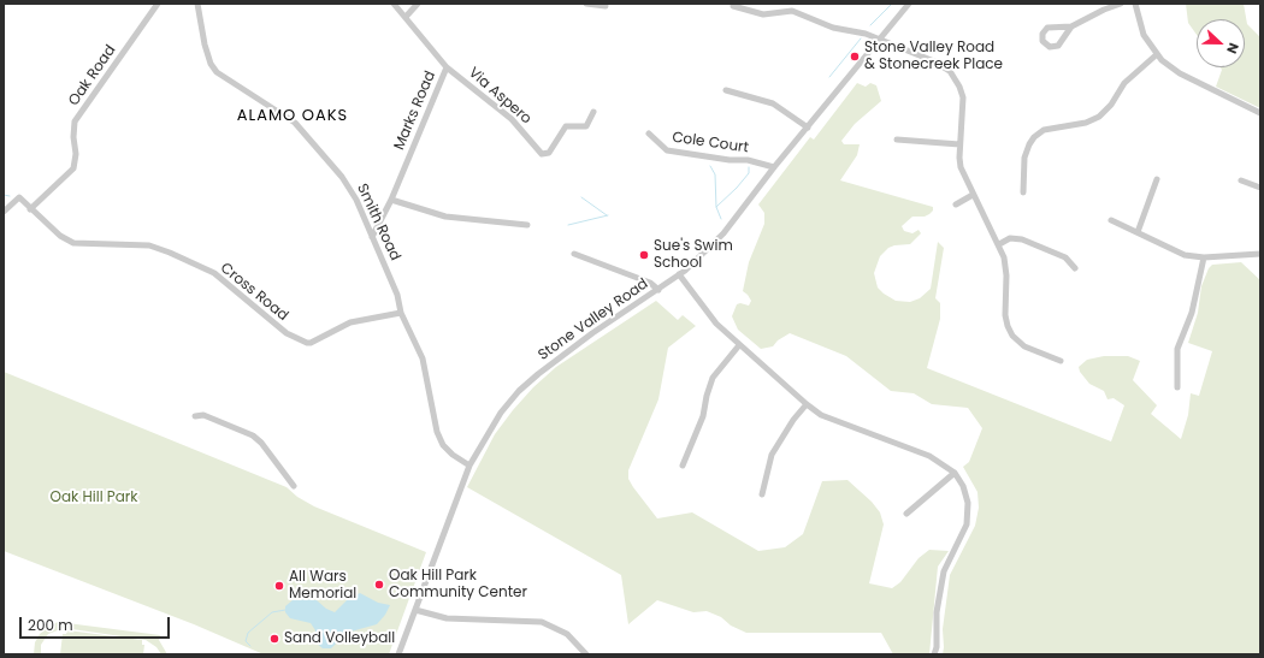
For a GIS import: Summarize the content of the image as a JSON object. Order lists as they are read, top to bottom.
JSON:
{
  "streets": {
    "street": [
      "Oak Road",
      "Via Aspero",
      "Marks Road",
      "Cole Court",
      "Smith Road",
      "Cross Road",
      "Stone Valley Road"
    ]
  },
  "crossings": [
    ["Oak Road", "Cross Road"],
    ["Via Aspero", "Marks Road"],
    ["Marks Road", "Smith Road"],
    ["Cole Court", "Stone Valley Road"],
    ["Smith Road", "Cross Road"],
    ["Smith Road", "Stone Valley Road"]
  ],
  "districts": ["ALAMO OAKS"],
  "parks": ["Oak Hill Park"],
  "places": [
    "Stone Valley Road & Stonecreek Place",
    "Sue's Swim School",
    "Oak Hill Park Community Center",
    "All Wars Memorial",
    "Sand Volleyball"
  ],
  "scale_bar": "200 m",
  "north": "right"
}
